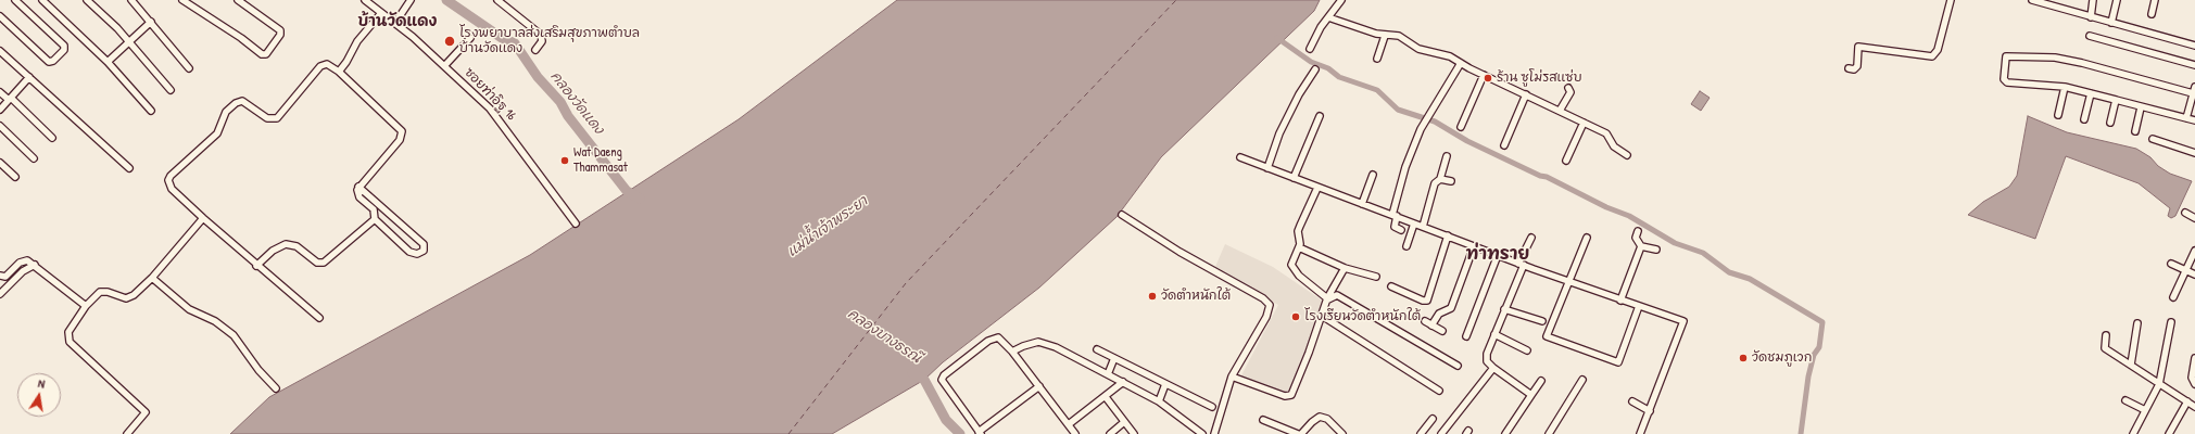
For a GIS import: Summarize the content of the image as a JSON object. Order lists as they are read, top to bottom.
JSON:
{
  "streets": {
    "street": ["ซอยท่าอิฐ 16"]
  },
  "districts": ["บ้านวัดแดง", "ท่าทราย"],
  "water": ["คลองวัดแดง", "แม่น้ำเจ้าพระยา", "คลองบางธรณี"],
  "places": [
    "โรงพยาบาลส่งเสริมสุขภาพตำบล บ้านวัดแดง",
    "ร้าน ซูโม่รสแซ่บ",
    "Wat Daeng Thammasat",
    "วัดตำหนักใต้",
    "โรงเรียนวัดตำหนักใต้",
    "วัดชมภูเวก"
  ],
  "north": "top"
}
